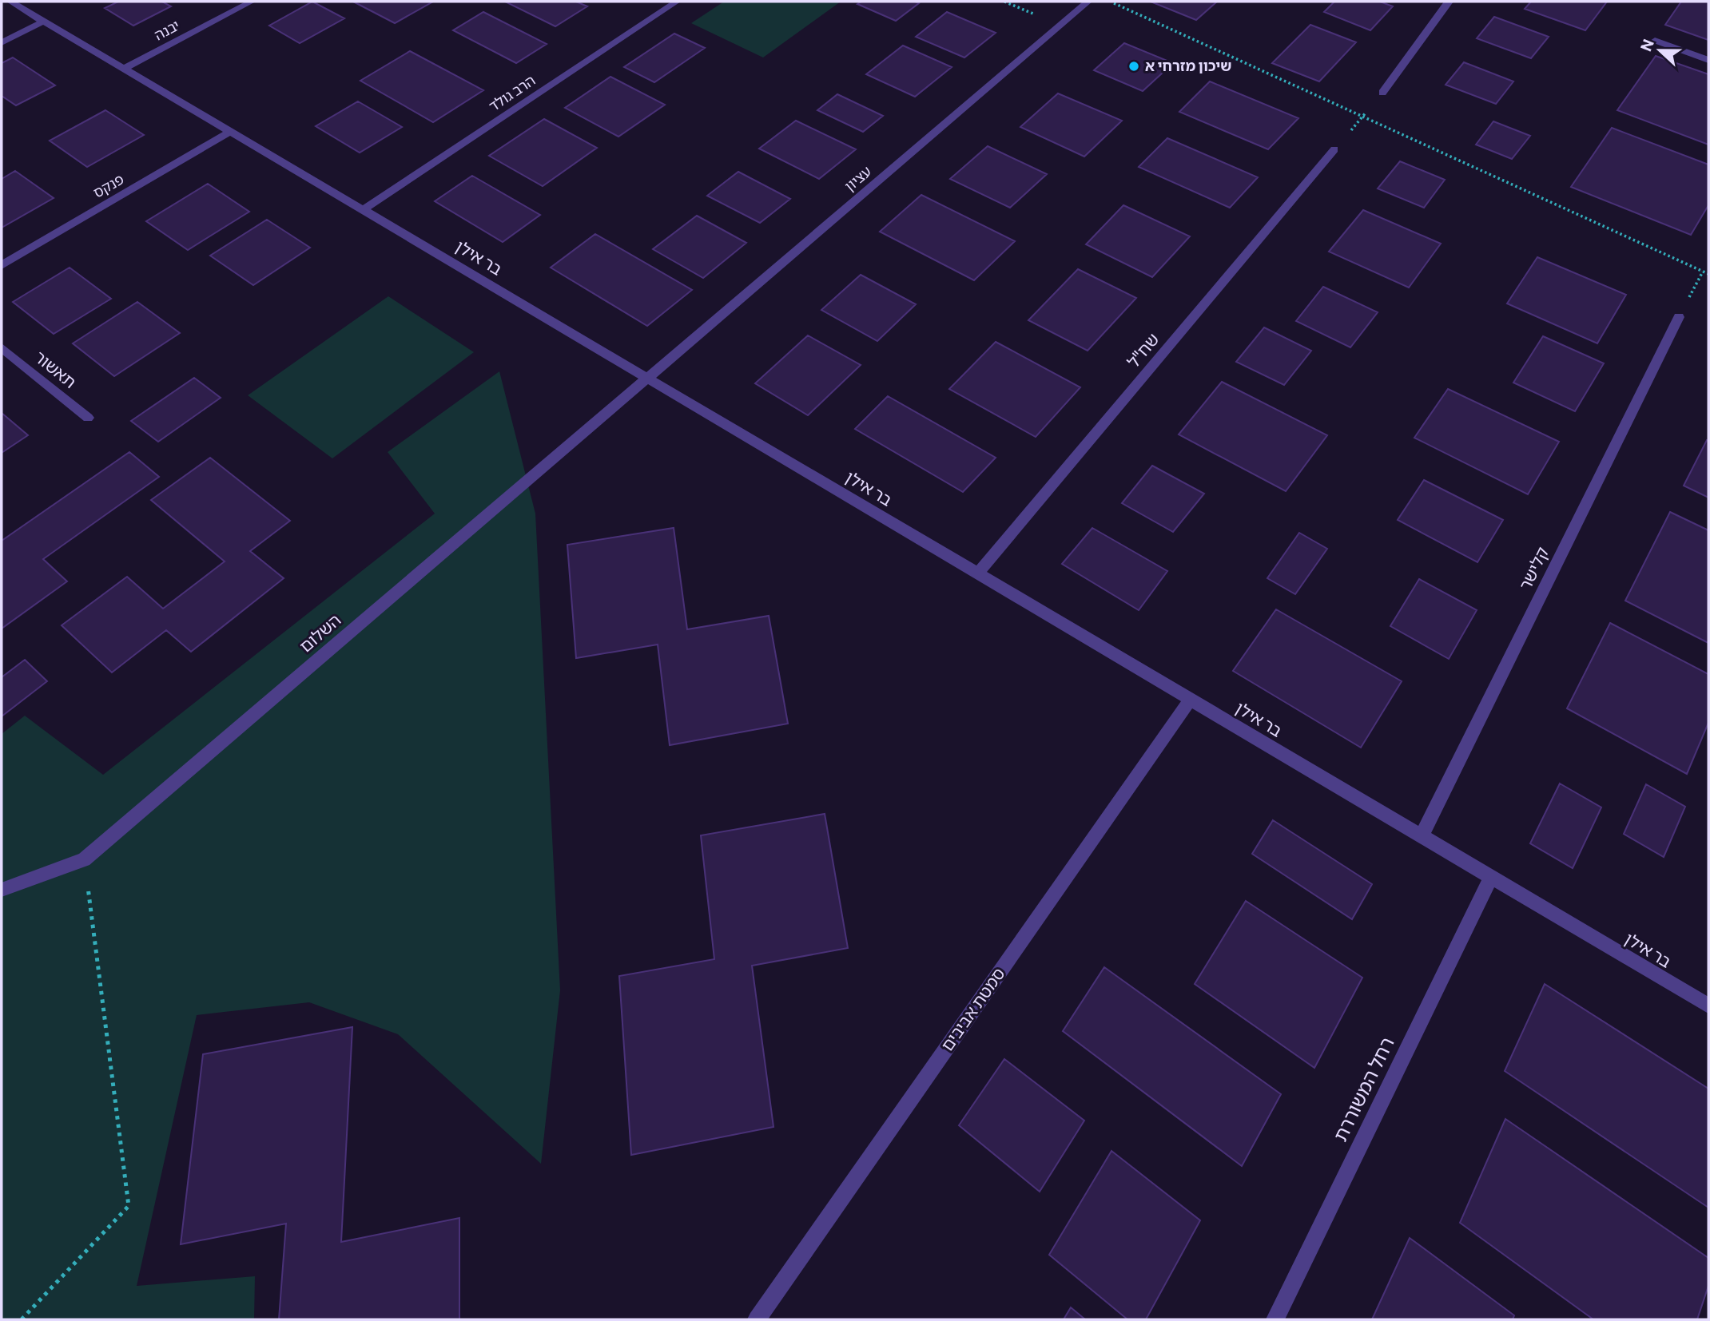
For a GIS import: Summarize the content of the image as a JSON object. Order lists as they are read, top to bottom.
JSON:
{
  "streets": {
    "street": [
      "יבנה",
      "הרב גולד",
      "עציון",
      "פנקס",
      "בר אילן",
      "שח\"ל",
      "תאשור",
      "קלישר",
      "השלום",
      "סמטת אביבים",
      "רחל המשוררת"
    ]
  },
  "crossings": [
    ["יבנה", "בר אילן"],
    ["הרב גולד", "בר אילן"],
    ["עציון", "בר אילן"],
    ["עציון", "השלום"],
    ["פנקס", "בר אילן"],
    ["בר אילן", "שח\"ל"],
    ["בר אילן", "קלישר"],
    ["בר אילן", "השלום"],
    ["בר אילן", "סמטת אביבים"],
    ["בר אילן", "רחל המשוררת"]
  ],
  "places": ["שיכון מזרחי א"],
  "north": "left"
}
